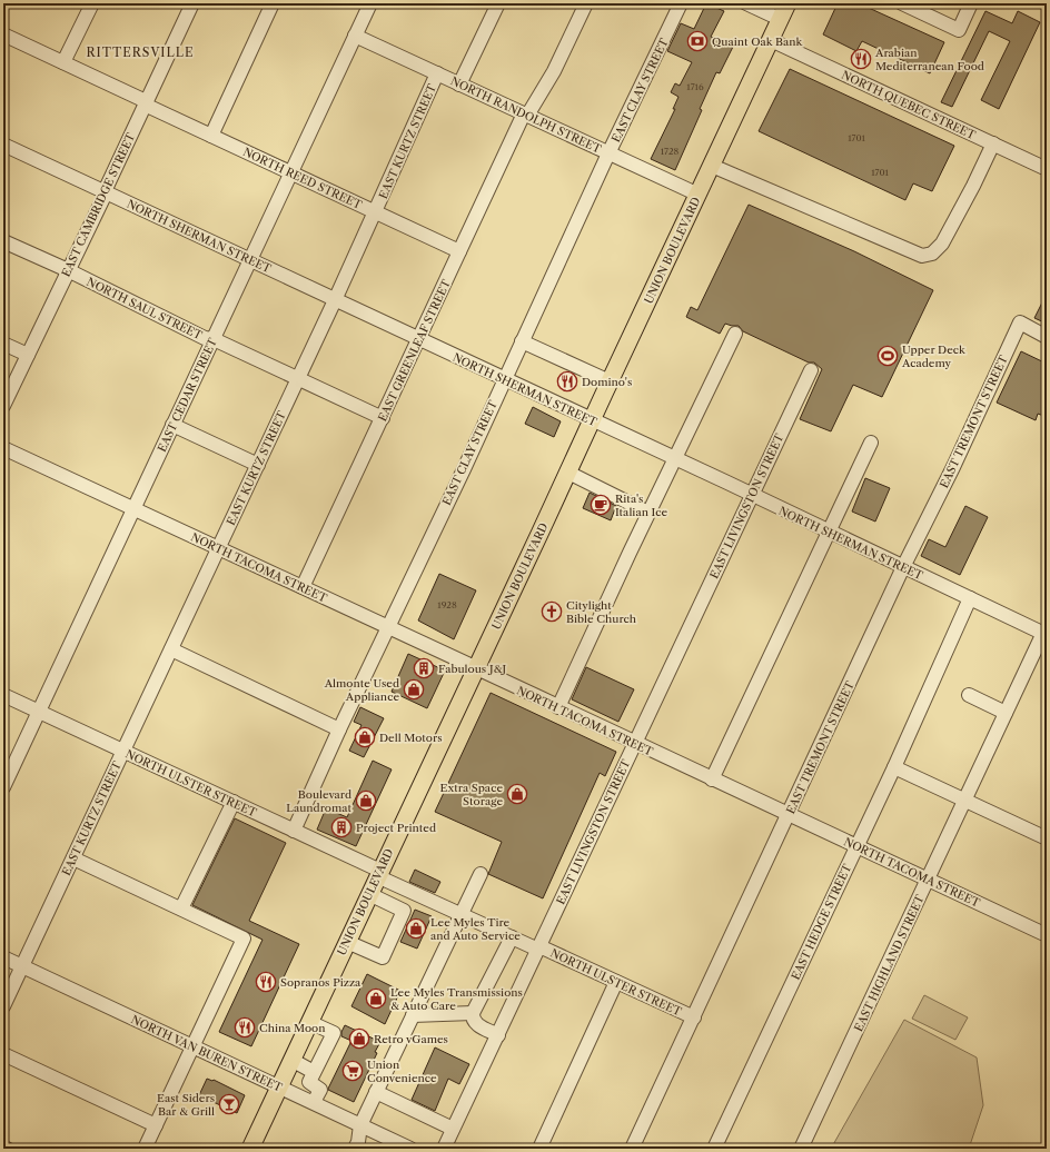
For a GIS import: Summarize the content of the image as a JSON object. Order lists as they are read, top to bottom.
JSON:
{
  "streets": {
    "main road": ["UNION BOULEVARD"],
    "street": [
      "EAST CLAY STREET",
      "NORTH QUEBEC STREET",
      "NORTH RANDOLPH STREET",
      "EAST KURTZ STREET",
      "NORTH REED STREET",
      "EAST CAMBRIDGE STREET",
      "NORTH SHERMAN STREET",
      "NORTH SAUL STREET",
      "EAST GREENLEAF STREET",
      "EAST CEDAR STREET",
      "EAST TREMONT STREET",
      "EAST LIVINGSTON STREET",
      "NORTH TACOMA STREET",
      "NORTH ULSTER STREET",
      "EAST HEDGE STREET",
      "EAST HIGHLAND STREET",
      "NORTH VAN BUREN STREET"
    ]
  },
  "crossings": [
    ["EAST CLAY STREET", "NORTH RANDOLPH STREET"],
    ["EAST CLAY STREET", "NORTH SHERMAN STREET"],
    ["EAST CLAY STREET", "NORTH TACOMA STREET"],
    ["EAST CLAY STREET", "NORTH ULSTER STREET"],
    ["NORTH QUEBEC STREET", "UNION BOULEVARD"],
    ["NORTH RANDOLPH STREET", "EAST KURTZ STREET"],
    ["NORTH RANDOLPH STREET", "UNION BOULEVARD"],
    ["NORTH RANDOLPH STREET", "EAST GREENLEAF STREET"],
    ["NORTH RANDOLPH STREET", "EAST CEDAR STREET"],
    ["EAST KURTZ STREET", "NORTH REED STREET"],
    ["EAST KURTZ STREET", "NORTH SHERMAN STREET"],
    ["EAST KURTZ STREET", "NORTH SAUL STREET"],
    ["EAST KURTZ STREET", "NORTH TACOMA STREET"],
    ["EAST KURTZ STREET", "NORTH ULSTER STREET"],
    ["EAST KURTZ STREET", "NORTH VAN BUREN STREET"],
    ["NORTH REED STREET", "EAST CAMBRIDGE STREET"],
    ["NORTH REED STREET", "EAST GREENLEAF STREET"],
    ["NORTH REED STREET", "EAST CEDAR STREET"],
    ["EAST CAMBRIDGE STREET", "NORTH SHERMAN STREET"],
    ["EAST CAMBRIDGE STREET", "NORTH SAUL STREET"],
    ["NORTH SHERMAN STREET", "UNION BOULEVARD"],
    ["NORTH SHERMAN STREET", "EAST GREENLEAF STREET"],
    ["NORTH SHERMAN STREET", "EAST CEDAR STREET"],
    ["NORTH SHERMAN STREET", "EAST TREMONT STREET"],
    ["NORTH SHERMAN STREET", "EAST LIVINGSTON STREET"],
    ["NORTH SHERMAN STREET", "EAST HEDGE STREET"],
    ["NORTH SHERMAN STREET", "EAST HIGHLAND STREET"],
    ["UNION BOULEVARD", "NORTH TACOMA STREET"],
    ["UNION BOULEVARD", "NORTH ULSTER STREET"],
    ["UNION BOULEVARD", "NORTH VAN BUREN STREET"],
    ["NORTH SAUL STREET", "EAST GREENLEAF STREET"],
    ["NORTH SAUL STREET", "EAST CEDAR STREET"],
    ["EAST GREENLEAF STREET", "NORTH TACOMA STREET"],
    ["EAST CEDAR STREET", "NORTH TACOMA STREET"],
    ["EAST CEDAR STREET", "NORTH ULSTER STREET"],
    ["EAST TREMONT STREET", "NORTH TACOMA STREET"],
    ["EAST TREMONT STREET", "NORTH ULSTER STREET"],
    ["EAST LIVINGSTON STREET", "NORTH TACOMA STREET"],
    ["EAST LIVINGSTON STREET", "NORTH ULSTER STREET"],
    ["NORTH TACOMA STREET", "EAST HEDGE STREET"],
    ["NORTH TACOMA STREET", "EAST HIGHLAND STREET"]
  ],
  "districts": ["RITTERSVILLE"],
  "places": {
    "bank": ["Quaint Oak Bank"],
    "restaurant": [
      "Arabian Mediterranean Food",
      "Domino's",
      "Sopranos Pizza",
      "China Moon"
    ],
    "sports": ["Upper Deck Academy"],
    "cafe": ["Rita's Italian Ice"],
    "church": ["Citylight Bible Church"],
    "building": ["Fabulous J&J", "Project Printed"],
    "shop": [
      "Almonte Used Appliance",
      "Dell Motors",
      "Extra Space Storage",
      "Boulevard Laundromat",
      "Lee Myles Tire and Auto Service",
      "Lee Myles Transmissions & Auto Care",
      "Retro vGames"
    ],
    "supermarket": ["Union Convenience"],
    "bar": ["East Siders Bar & Grill"]
  },
  "house_numbers": [
    "1716",
    "1701",
    "1728",
    "1701",
    "1928"
  ]
}
